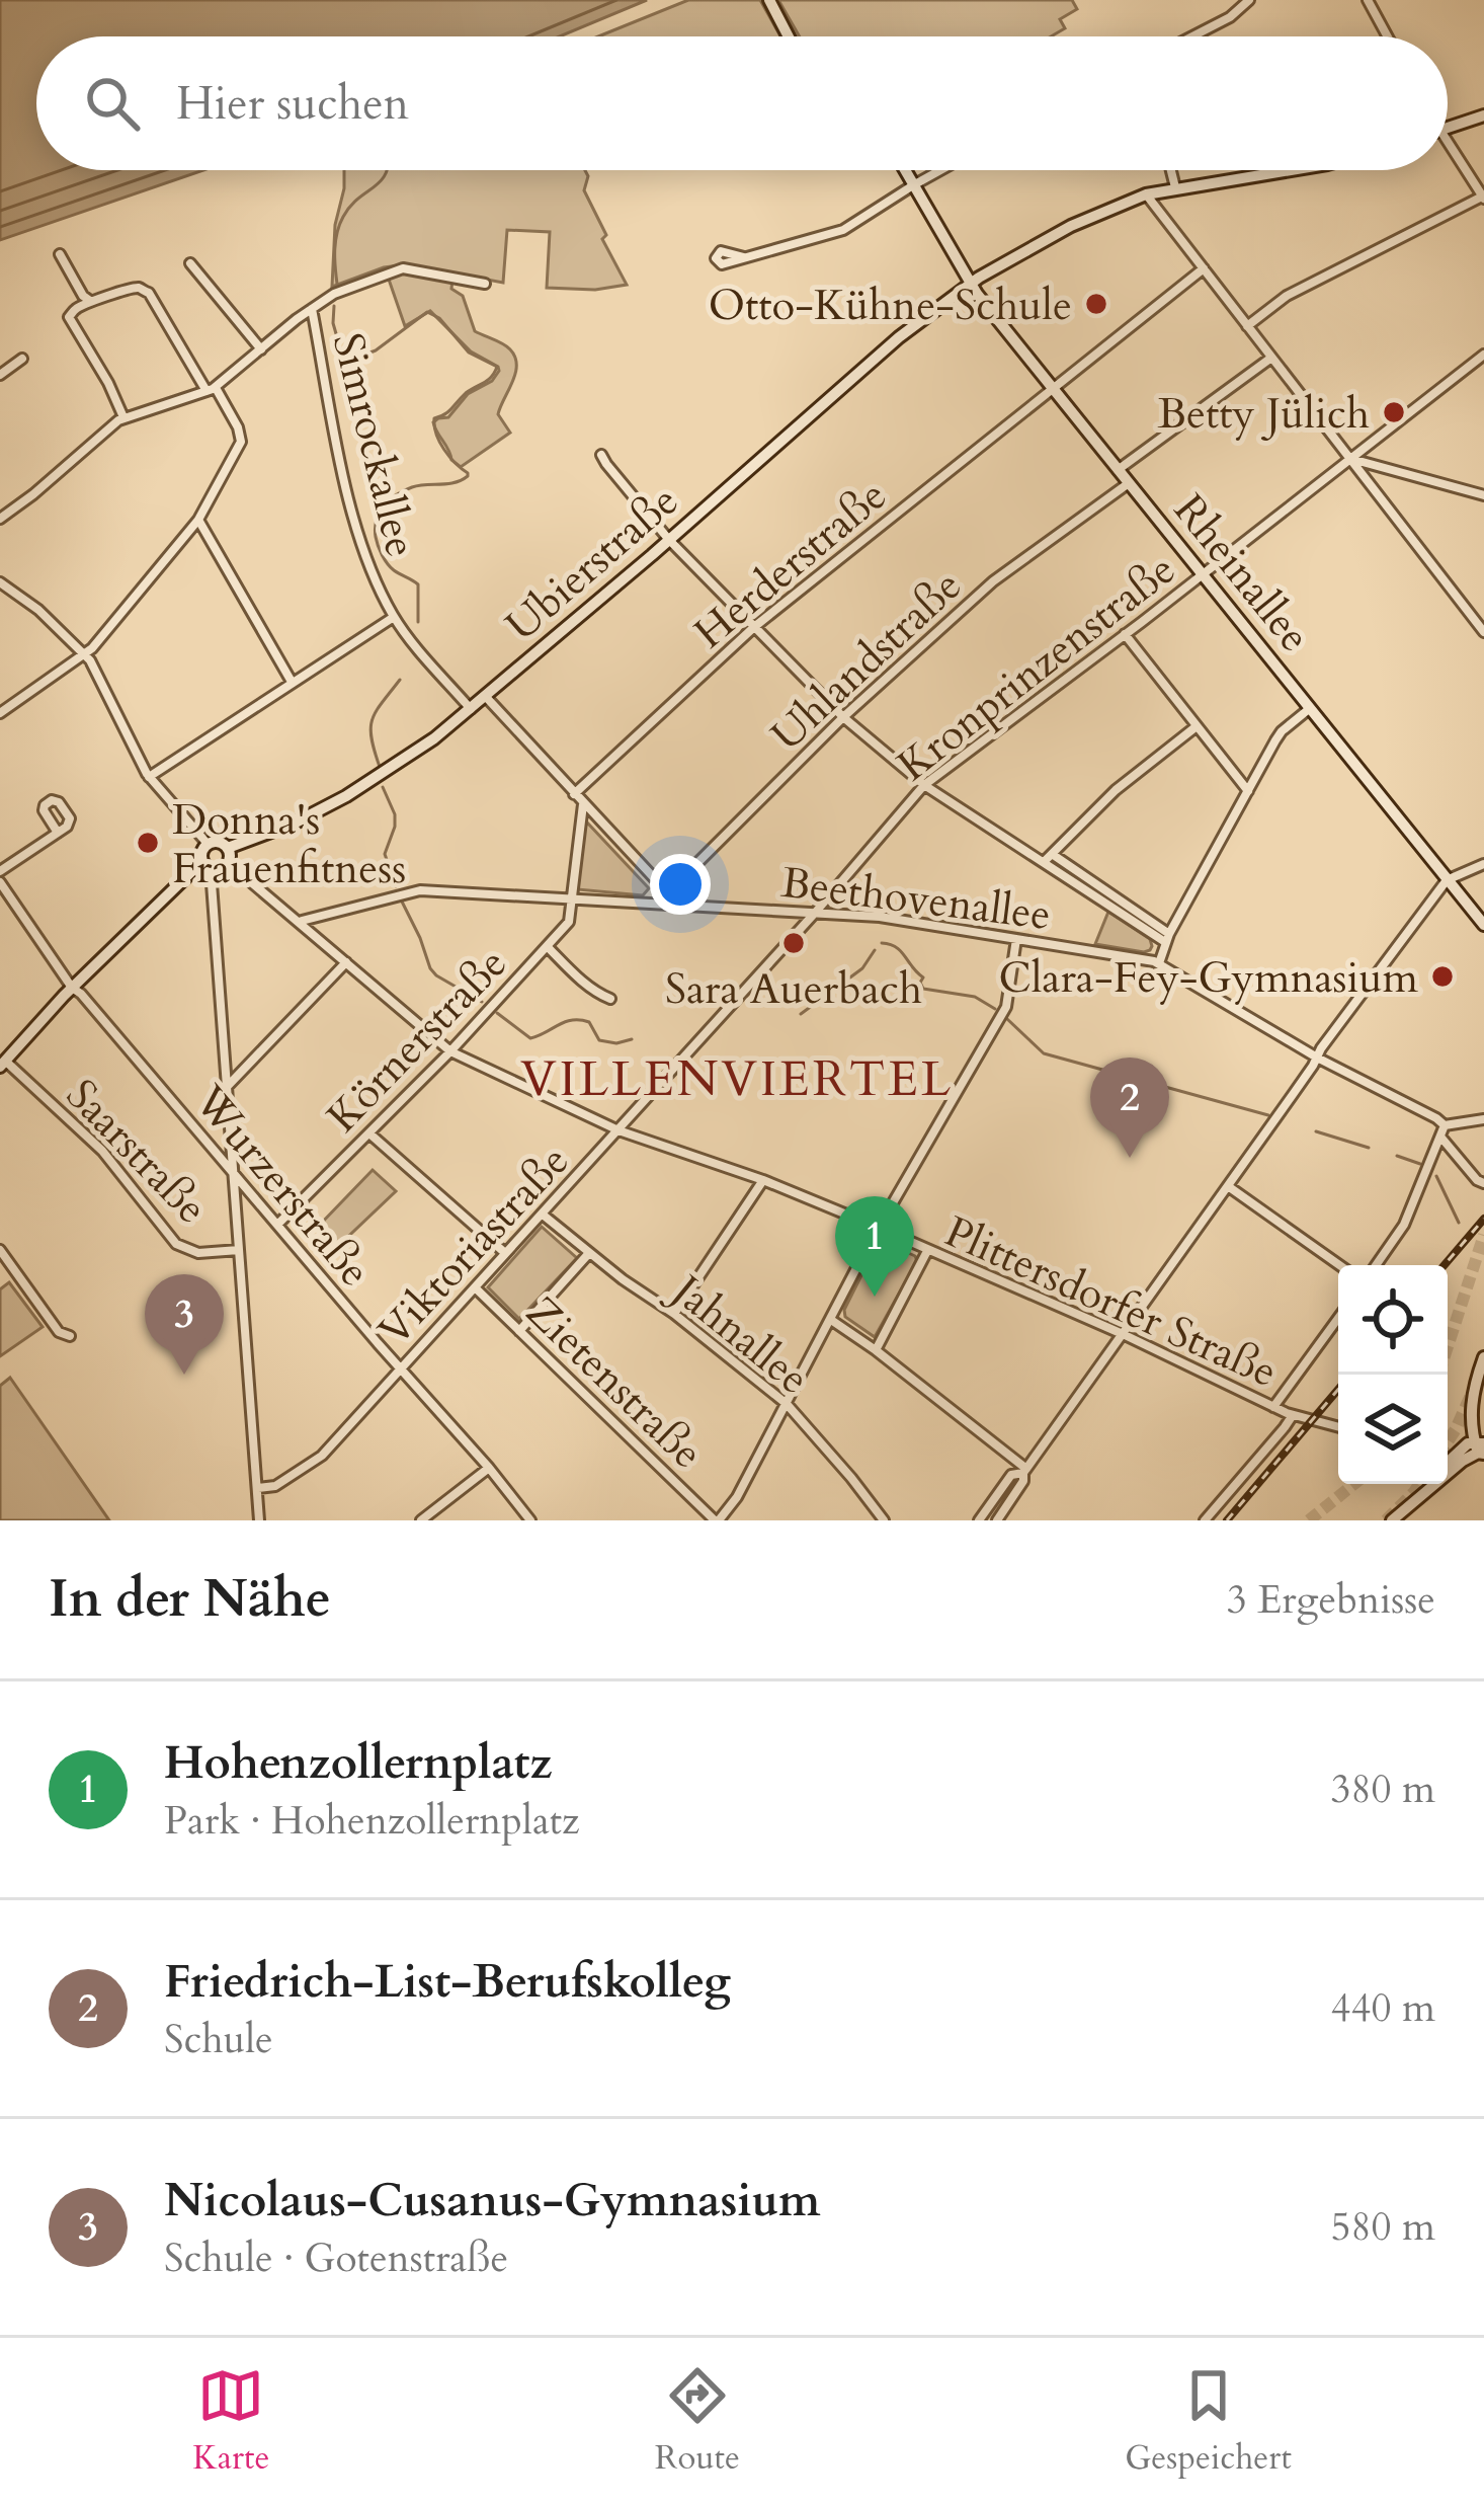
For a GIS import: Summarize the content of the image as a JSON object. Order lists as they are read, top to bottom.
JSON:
{
  "streets": {
    "main road": ["Ubierstraße", "Rheinallee"],
    "street": [
      "Simrockallee",
      "Herderstraße",
      "Uhlandstraße",
      "Kronprinzenstraße",
      "Beethovenallee",
      "Körnerstraße",
      "Saarstraße",
      "Wurzerstraße",
      "Viktoriastraße",
      "Plittersdorfer Straße",
      "Jahnallee",
      "Zietenstraße"
    ]
  },
  "crossings": [
    ["Simrockallee", "Ubierstraße"],
    ["Ubierstraße", "Rheinallee"],
    ["Ubierstraße", "Plittersdorfer Straße"],
    ["Herderstraße", "Rheinallee"],
    ["Rheinallee", "Uhlandstraße"],
    ["Rheinallee", "Kronprinzenstraße"],
    ["Uhlandstraße", "Beethovenallee"],
    ["Kronprinzenstraße", "Beethovenallee"],
    ["Kronprinzenstraße", "Viktoriastraße"],
    ["Beethovenallee", "Körnerstraße"],
    ["Beethovenallee", "Viktoriastraße"],
    ["Beethovenallee", "Plittersdorfer Straße"],
    ["Körnerstraße", "Wurzerstraße"],
    ["Körnerstraße", "Plittersdorfer Straße"],
    ["Wurzerstraße", "Viktoriastraße"],
    ["Viktoriastraße", "Plittersdorfer Straße"],
    ["Viktoriastraße", "Jahnallee"],
    ["Viktoriastraße", "Zietenstraße"]
  ],
  "districts": ["VILLENVIERTEL"],
  "places": [
    "Otto-Kühne-Schule",
    "Betty Jülich",
    "Donna's Frauenfitness",
    "Sara Auerbach",
    "Clara-Fey-Gymnasium"
  ],
  "page": {
    "search": "Hier suchen",
    "pins": ["2", "1", "3"],
    "heading": ["In der Nähe", "3 Ergebnisse"],
    "list": [
      {
        "mark": "1",
        "name": "Hohenzollernplatz",
        "note": "Park · Hohenzollernplatz",
        "value": "380 m"
      },
      {
        "mark": "2",
        "name": "Friedrich-List-Berufskolleg",
        "note": "Schule",
        "value": "440 m"
      },
      {
        "mark": "3",
        "name": "Nicolaus-Cusanus-Gymnasium",
        "note": "Schule · Gotenstraße",
        "value": "580 m"
      }
    ],
    "nav": ["Karte", "Route", "Gespeichert"]
  }
}
